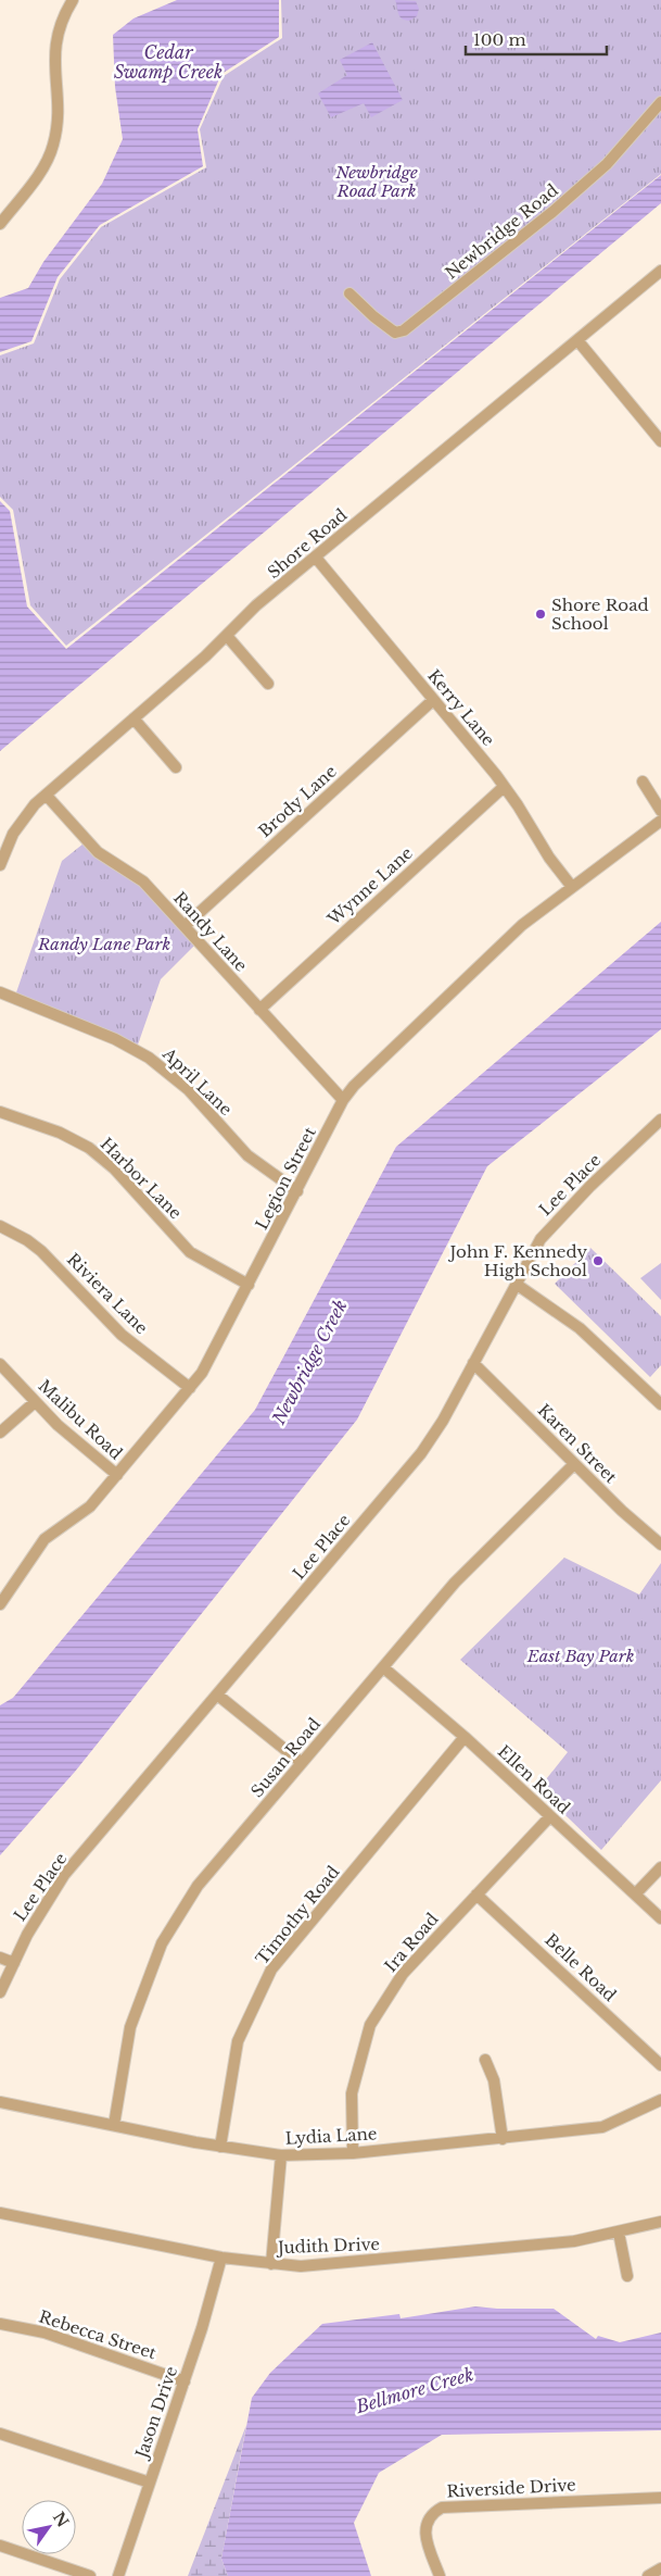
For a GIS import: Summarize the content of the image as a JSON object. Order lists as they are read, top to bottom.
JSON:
{
  "streets": {
    "street": [
      "Newbridge Road",
      "Shore Road",
      "Kerry Lane",
      "Brody Lane",
      "Wynne Lane",
      "Randy Lane",
      "April Lane",
      "Harbor Lane",
      "Legion Street",
      "Lee Place",
      "Riviera Lane",
      "Malibu Road",
      "Karen Street",
      "Susan Road",
      "Ellen Road",
      "Timothy Road",
      "Ira Road",
      "Belle Road",
      "Lydia Lane",
      "Judith Drive",
      "Rebecca Street",
      "Jason Drive",
      "Riverside Drive"
    ]
  },
  "crossings": [
    ["Shore Road", "Kerry Lane"],
    ["Shore Road", "Randy Lane"],
    ["Kerry Lane", "Brody Lane"],
    ["Kerry Lane", "Wynne Lane"],
    ["Kerry Lane", "Legion Street"],
    ["Brody Lane", "Randy Lane"],
    ["Wynne Lane", "Randy Lane"],
    ["Randy Lane", "Legion Street"],
    ["April Lane", "Legion Street"],
    ["Harbor Lane", "Legion Street"],
    ["Legion Street", "Riviera Lane"],
    ["Legion Street", "Malibu Road"],
    ["Lee Place", "Karen Street"],
    ["Karen Street", "Susan Road"],
    ["Susan Road", "Ellen Road"],
    ["Susan Road", "Lydia Lane"],
    ["Ellen Road", "Timothy Road"],
    ["Ellen Road", "Ira Road"],
    ["Timothy Road", "Lydia Lane"],
    ["Ira Road", "Belle Road"],
    ["Ira Road", "Lydia Lane"],
    ["Judith Drive", "Jason Drive"],
    ["Rebecca Street", "Jason Drive"]
  ],
  "water": ["Cedar Swamp Creek", "Newbridge Creek", "Bellmore Creek"],
  "parks": ["Newbridge Road Park", "Randy Lane Park", "East Bay Park"],
  "places": ["Shore Road School", "John F. Kennedy High School"],
  "scale_bar": "100 m",
  "north": "top right"
}
